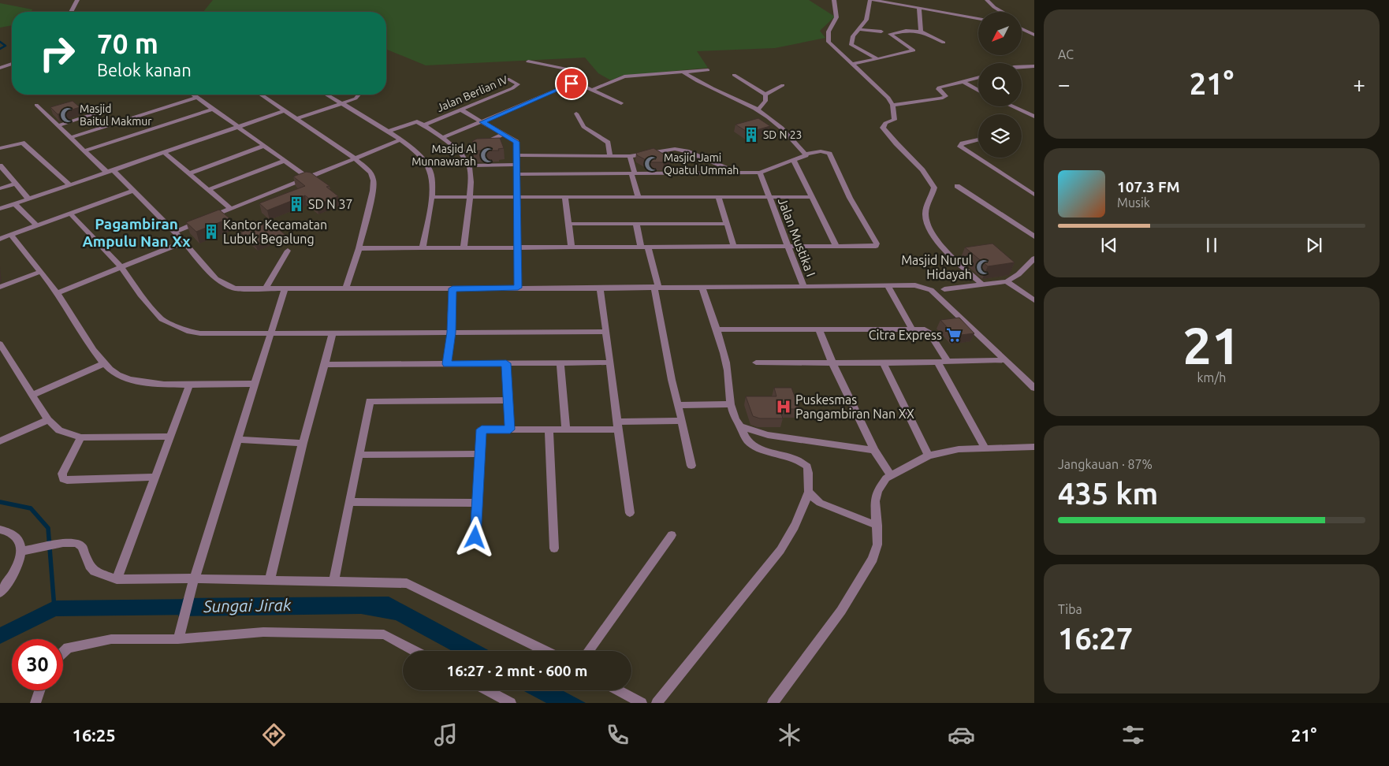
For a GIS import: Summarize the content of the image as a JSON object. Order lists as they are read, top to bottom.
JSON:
{
  "streets": {
    "street": ["Jalan Berlian IV", "Jalan Mustika I"]
  },
  "districts": ["Pagambiran Ampulu Nan Xx"],
  "water": ["Sungai Jirak"],
  "places": {
    "mosque": [
      "Masjid Baitul Makmur",
      "Masjid Al Munnawarah",
      "Masjid Jami Quatul Ummah",
      "Masjid Nurul Hidayah"
    ],
    "building": ["SD N 23", "SD N 37", "Kantor Kecamatan Lubuk Begalung"],
    "supermarket": ["Citra Express"],
    "hospital": ["Puskesmas Pangambiran Nan XX"]
  },
  "north": "bottom left",
  "page": {
    "tile": [
      "AC",
      ["21", "km/h"],
      ["Jangkauan · 87%", "435 km"],
      ["Tiba", "16:27"]
    ],
    "turn": ["70 m", "Belok kanan"],
    "heat": ["−", "21°", "+"],
    "song": ["107.3 FM", "Musik"],
    "limit": "30",
    "trip": "16:27 · 2 mnt · 600 m",
    "tabs": ["16:25", "21°"]
  }
}
